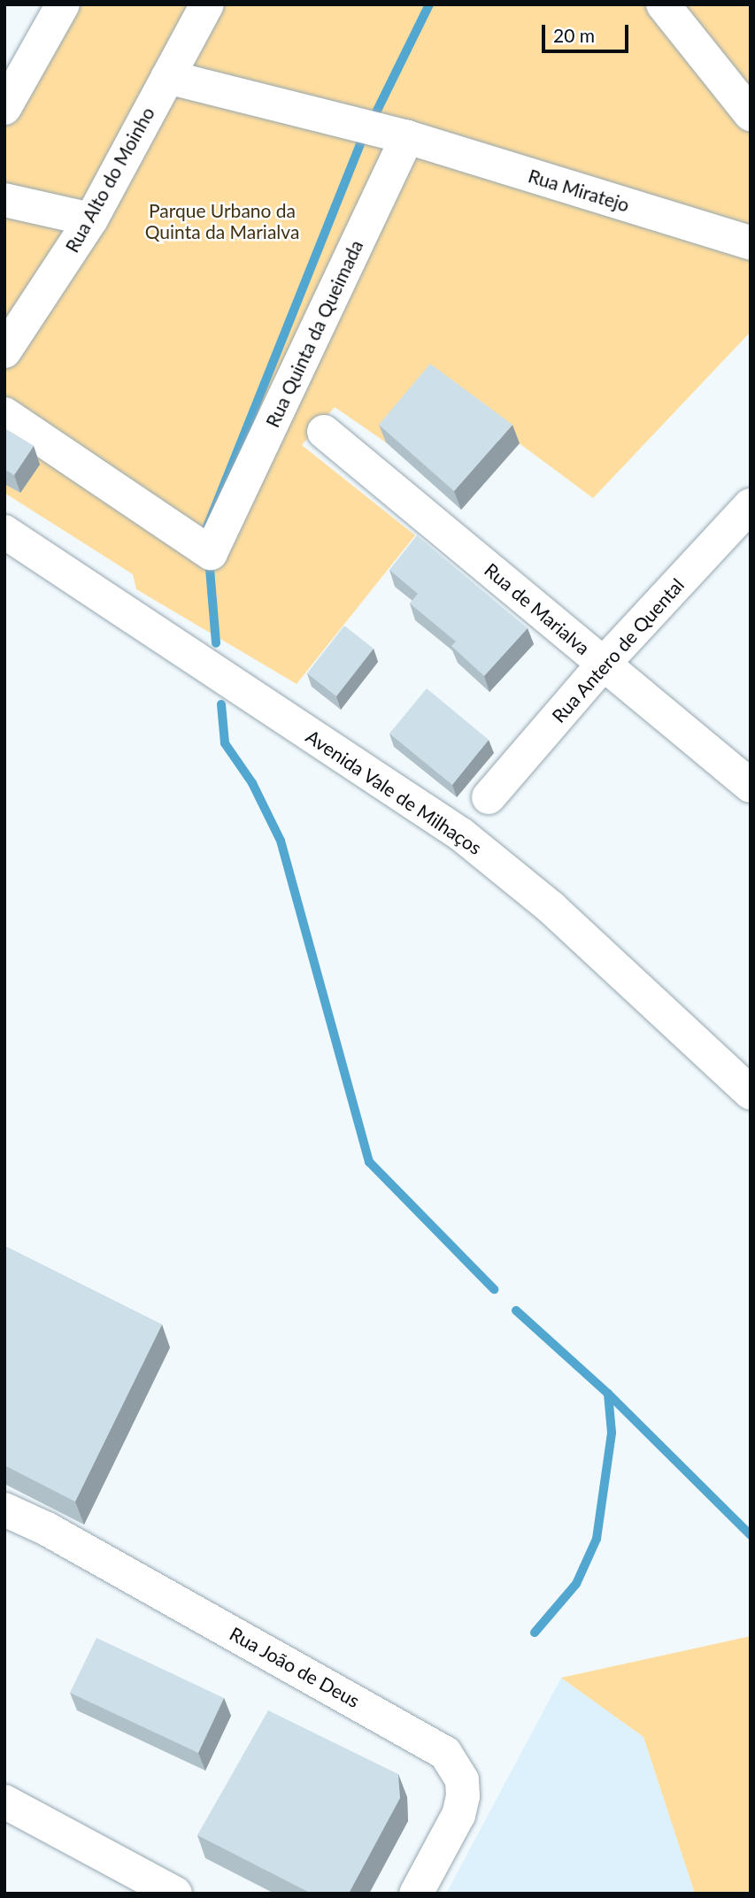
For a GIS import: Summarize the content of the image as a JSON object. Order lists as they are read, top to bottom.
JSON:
{
  "streets": {
    "street": [
      "Rua Alto do Moinho",
      "Rua Miratejo",
      "Rua Quinta da Queimada",
      "Rua de Marialva",
      "Rua Antero de Quental",
      "Avenida Vale de Milhaços",
      "Rua João de Deus"
    ]
  },
  "crossings": [
    ["Rua Alto do Moinho", "Rua Miratejo"],
    ["Rua Miratejo", "Rua Quinta da Queimada"],
    ["Rua de Marialva", "Rua Antero de Quental"]
  ],
  "parks": ["Parque Urbano da Quinta da Marialva"],
  "scale_bar": "20 m"
}
